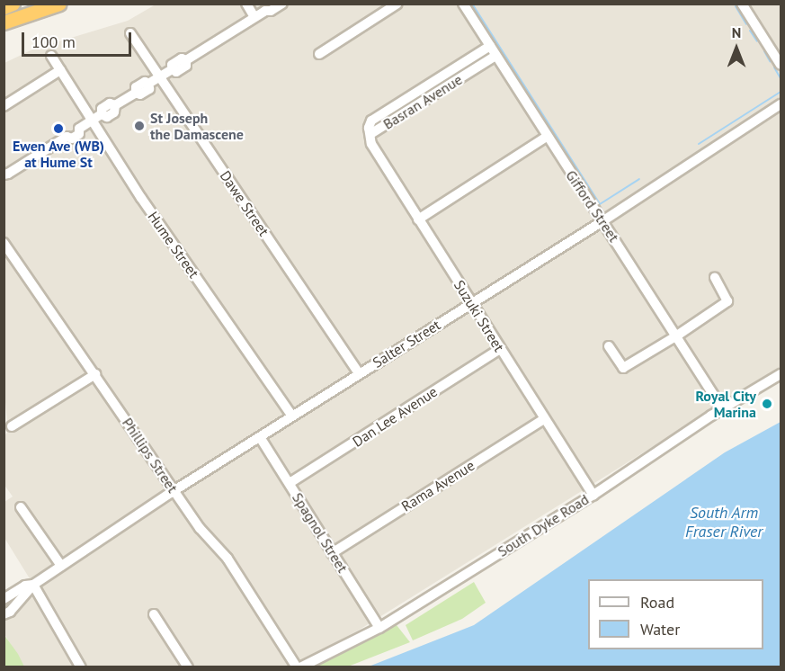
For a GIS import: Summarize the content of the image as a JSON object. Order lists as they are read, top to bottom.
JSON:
{
  "streets": {
    "street": [
      "Basran Avenue",
      "Dawe Street",
      "Gifford Street",
      "Hume Street",
      "Suzuki Street",
      "Salter Street",
      "Dan Lee Avenue",
      "Phillips Street",
      "Rama Avenue",
      "South Dyke Road",
      "Spagnol Street"
    ]
  },
  "crossings": [
    ["Basran Avenue", "Gifford Street"],
    ["Basran Avenue", "Suzuki Street"],
    ["Dawe Street", "Salter Street"],
    ["Gifford Street", "Salter Street"],
    ["Gifford Street", "South Dyke Road"],
    ["Hume Street", "Salter Street"],
    ["Suzuki Street", "Salter Street"],
    ["Suzuki Street", "Dan Lee Avenue"],
    ["Suzuki Street", "Rama Avenue"],
    ["Suzuki Street", "South Dyke Road"],
    ["Salter Street", "Phillips Street"],
    ["Salter Street", "Spagnol Street"],
    ["Dan Lee Avenue", "Spagnol Street"],
    ["Phillips Street", "South Dyke Road"],
    ["Rama Avenue", "Spagnol Street"],
    ["South Dyke Road", "Spagnol Street"]
  ],
  "water": ["South Arm Fraser River"],
  "places": ["St Joseph the Damascene", "Ewen Ave (WB) at Hume St", "Royal City Marina"],
  "legend": ["Road", "Water"],
  "scale_bar": "100 m",
  "north": "top"
}
